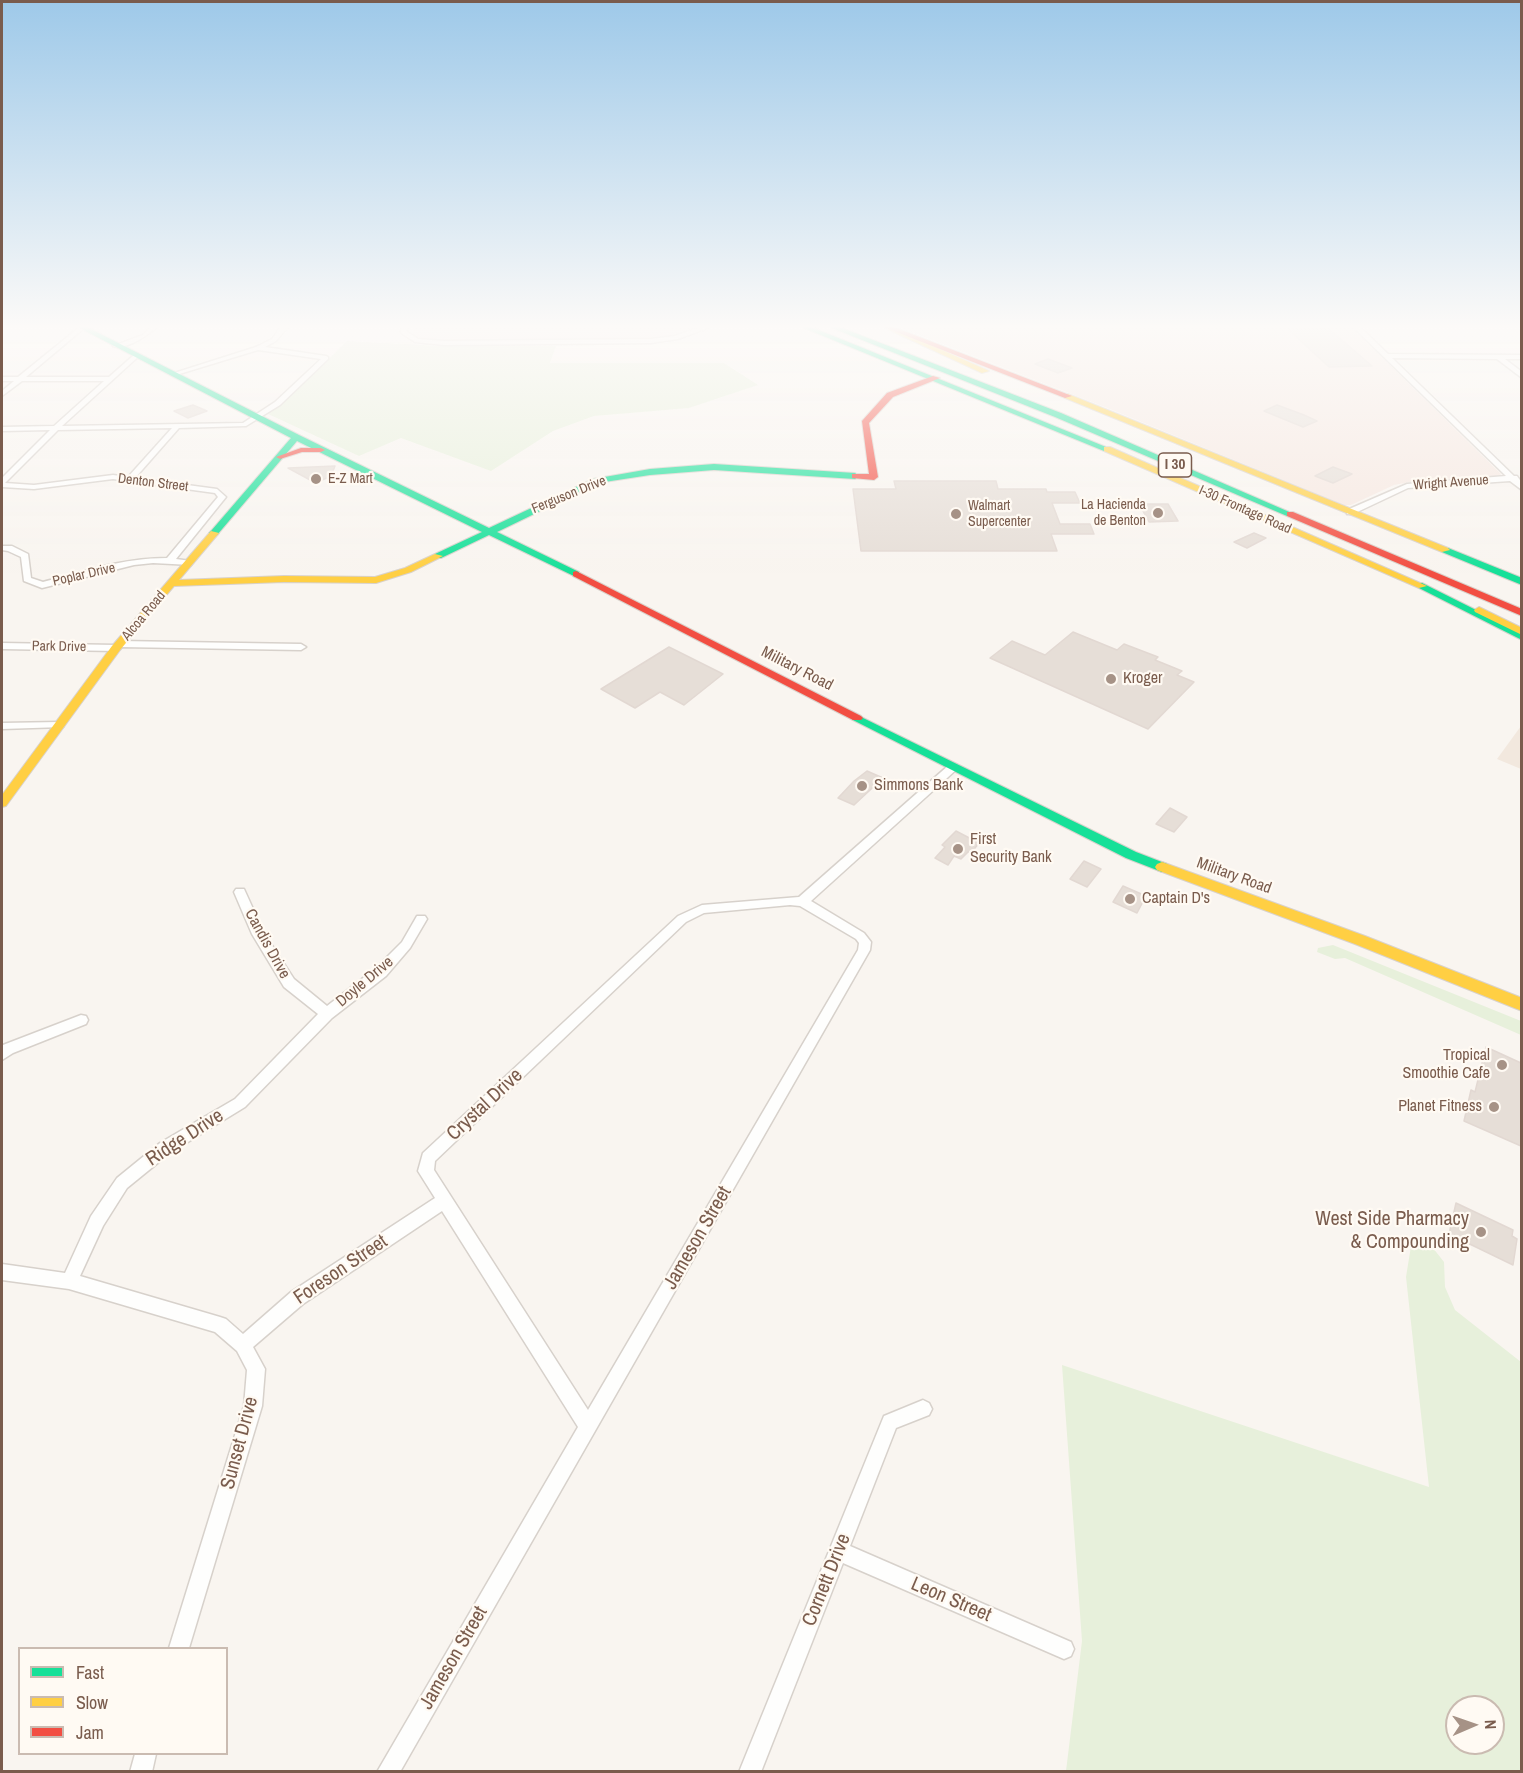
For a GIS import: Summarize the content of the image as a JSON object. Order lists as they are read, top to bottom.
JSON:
{
  "streets": {
    "main road": [
      "I 30",
      "Ferguson Drive",
      "I-30 Frontage Road",
      "Alcoa Road",
      "Military Road"
    ],
    "street": [
      "Denton Street",
      "Wright Avenue",
      "Poplar Drive",
      "Park Drive",
      "Candis Drive",
      "Doyle Drive",
      "Crystal Drive",
      "Ridge Drive",
      "Jameson Street",
      "Foreson Street",
      "Sunset Drive",
      "Cornett Drive",
      "Leon Street"
    ]
  },
  "crossings": [
    ["Denton Street", "Poplar Drive"],
    ["Ferguson Drive", "Alcoa Road"],
    ["Ferguson Drive", "Military Road"],
    ["Poplar Drive", "Alcoa Road"],
    ["Alcoa Road", "Park Drive"],
    ["Alcoa Road", "Military Road"],
    ["Candis Drive", "Doyle Drive"],
    ["Candis Drive", "Ridge Drive"],
    ["Doyle Drive", "Ridge Drive"],
    ["Crystal Drive", "Jameson Street"],
    ["Crystal Drive", "Foreson Street"],
    ["Ridge Drive", "Sunset Drive"],
    ["Foreson Street", "Sunset Drive"],
    ["Cornett Drive", "Leon Street"]
  ],
  "places": [
    "E-Z Mart",
    "La Hacienda de Benton",
    "Walmart Supercenter",
    "Kroger",
    "Simmons Bank",
    "First Security Bank",
    "Captain D's",
    "Tropical Smoothie Cafe",
    "Planet Fitness",
    "West Side Pharmacy & Compounding"
  ],
  "legend": ["Fast", "Slow", "Jam"],
  "north": "right"
}
